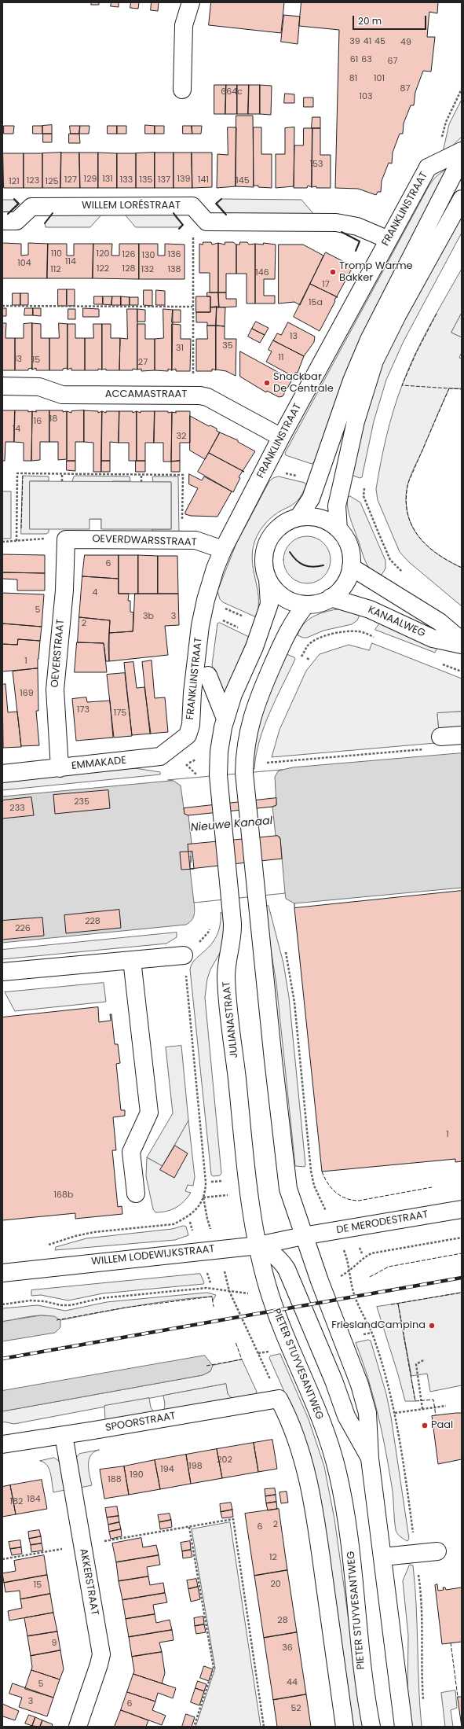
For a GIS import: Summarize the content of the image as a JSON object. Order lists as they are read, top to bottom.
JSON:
{
  "streets": {
    "main road": [
      "WILLEM LORÉSTRAAT",
      "FRANKLINSTRAAT",
      "ACCAMASTRAAT",
      "OEVERDWARSSTRAAT",
      "KANAALWEG",
      "OEVERSTRAAT",
      "EMMAKADE",
      "JULIANASTRAAT",
      "DE MERODESTRAAT",
      "WILLEM LODEWIJKSTRAAT",
      "PIETER STUYVESANTWEG",
      "SPOORSTRAAT",
      "AKKERSTRAAT"
    ]
  },
  "crossings": [
    ["WILLEM LORÉSTRAAT", "FRANKLINSTRAAT"],
    ["FRANKLINSTRAAT", "ACCAMASTRAAT"],
    ["FRANKLINSTRAAT", "OEVERDWARSSTRAAT"],
    ["FRANKLINSTRAAT", "EMMAKADE"],
    ["OEVERDWARSSTRAAT", "OEVERSTRAAT"],
    ["OEVERSTRAAT", "EMMAKADE"],
    ["JULIANASTRAAT", "WILLEM LODEWIJKSTRAAT"],
    ["JULIANASTRAAT", "PIETER STUYVESANTWEG"],
    ["DE MERODESTRAAT", "WILLEM LODEWIJKSTRAAT"],
    ["WILLEM LODEWIJKSTRAAT", "PIETER STUYVESANTWEG"],
    ["SPOORSTRAAT", "AKKERSTRAAT"]
  ],
  "water": ["Nieuwe Kanaal"],
  "places": [
    "Tromp Warme Bakker",
    "Snackbar De Centrale",
    "FrieslandCampina",
    "Paal"
  ],
  "house_numbers": [
    "39",
    "41",
    "45",
    "49",
    "61",
    "63",
    "67",
    "81",
    "101",
    "87",
    "664c",
    "103",
    "153",
    "129",
    "131",
    "139",
    "127",
    "133",
    "135",
    "137",
    "141",
    "123",
    "145",
    "121",
    "125",
    "110",
    "120",
    "126",
    "136",
    "130",
    "114",
    "104",
    "122",
    "128",
    "112",
    "132",
    "138",
    "146",
    "17",
    "15a",
    "13",
    "35",
    "31",
    "11",
    "13",
    "15",
    "27",
    "18",
    "16",
    "14",
    "32",
    "6",
    "4",
    "5",
    "3b",
    "3",
    "2",
    "1",
    "169",
    "173",
    "175",
    "235",
    "233",
    "1",
    "228",
    "226",
    "1",
    "168b",
    "202",
    "198",
    "194",
    "190",
    "188",
    "184",
    "182",
    "2",
    "6",
    "12",
    "20",
    "15",
    "28",
    "9",
    "36",
    "44",
    "5",
    "3",
    "6",
    "52"
  ],
  "scale_bar": "20 m"
}
